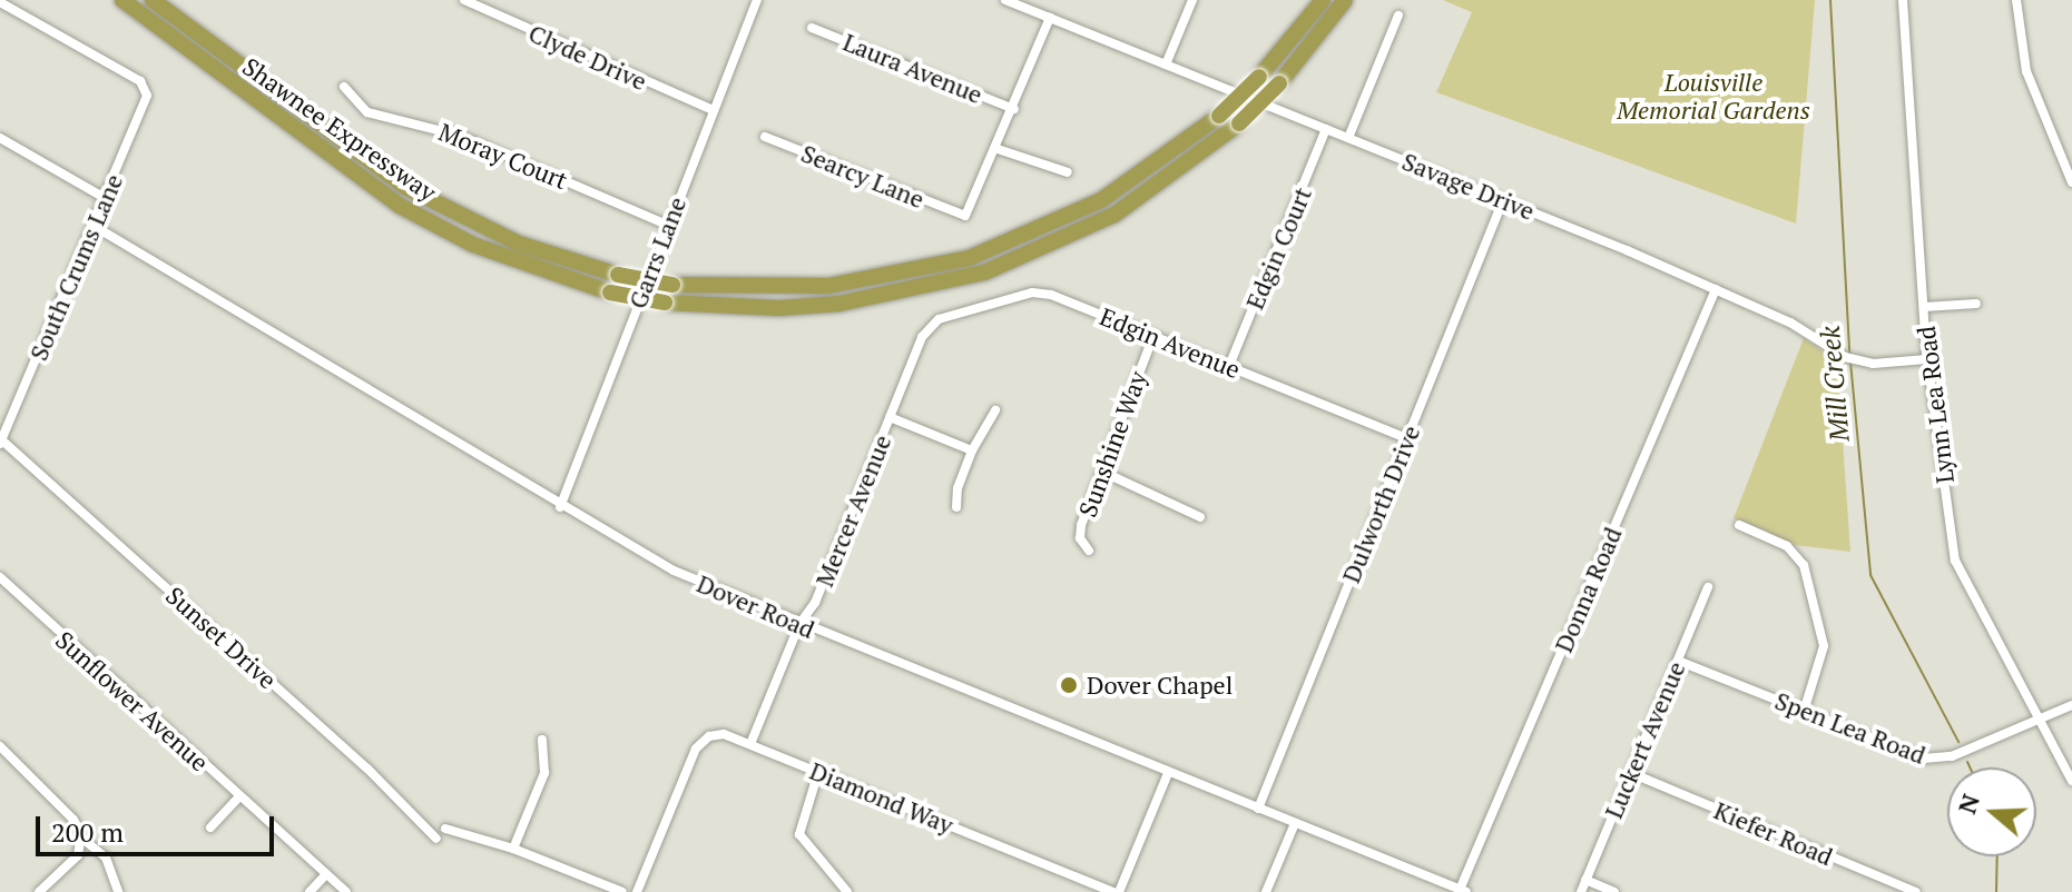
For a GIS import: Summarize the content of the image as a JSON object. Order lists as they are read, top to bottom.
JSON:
{
  "streets": {
    "highway": ["Shawnee Expressway"],
    "street": [
      "Clyde Drive",
      "Laura Avenue",
      "Moray Court",
      "Searcy Lane",
      "Savage Drive",
      "Edgin Court",
      "Garrs Lane",
      "South Crums Lane",
      "Edgin Avenue",
      "Lynn Lea Road",
      "Sunshine Way",
      "Dulworth Drive",
      "Mercer Avenue",
      "Donna Road",
      "Dover Road",
      "Sunset Drive",
      "Sunflower Avenue",
      "Spen Lea Road",
      "Luckert Avenue",
      "Diamond Way",
      "Kiefer Road"
    ]
  },
  "crossings": [
    ["Clyde Drive", "Garrs Lane"],
    ["Moray Court", "Garrs Lane"],
    ["Savage Drive", "Edgin Court"],
    ["Savage Drive", "Lynn Lea Road"],
    ["Savage Drive", "Dulworth Drive"],
    ["Savage Drive", "Donna Road"],
    ["Edgin Court", "Edgin Avenue"],
    ["Garrs Lane", "Dover Road"],
    ["South Crums Lane", "Dover Road"],
    ["South Crums Lane", "Sunset Drive"],
    ["Edgin Avenue", "Sunshine Way"],
    ["Edgin Avenue", "Dulworth Drive"],
    ["Edgin Avenue", "Mercer Avenue"],
    ["Lynn Lea Road", "Spen Lea Road"],
    ["Dulworth Drive", "Dover Road"],
    ["Mercer Avenue", "Dover Road"],
    ["Mercer Avenue", "Diamond Way"],
    ["Donna Road", "Dover Road"],
    ["Spen Lea Road", "Luckert Avenue"],
    ["Luckert Avenue", "Kiefer Road"]
  ],
  "water": ["Mill Creek"],
  "parks": ["Louisville Memorial Gardens"],
  "places": ["Dover Chapel"],
  "scale_bar": "200 m",
  "north": "left"
}
